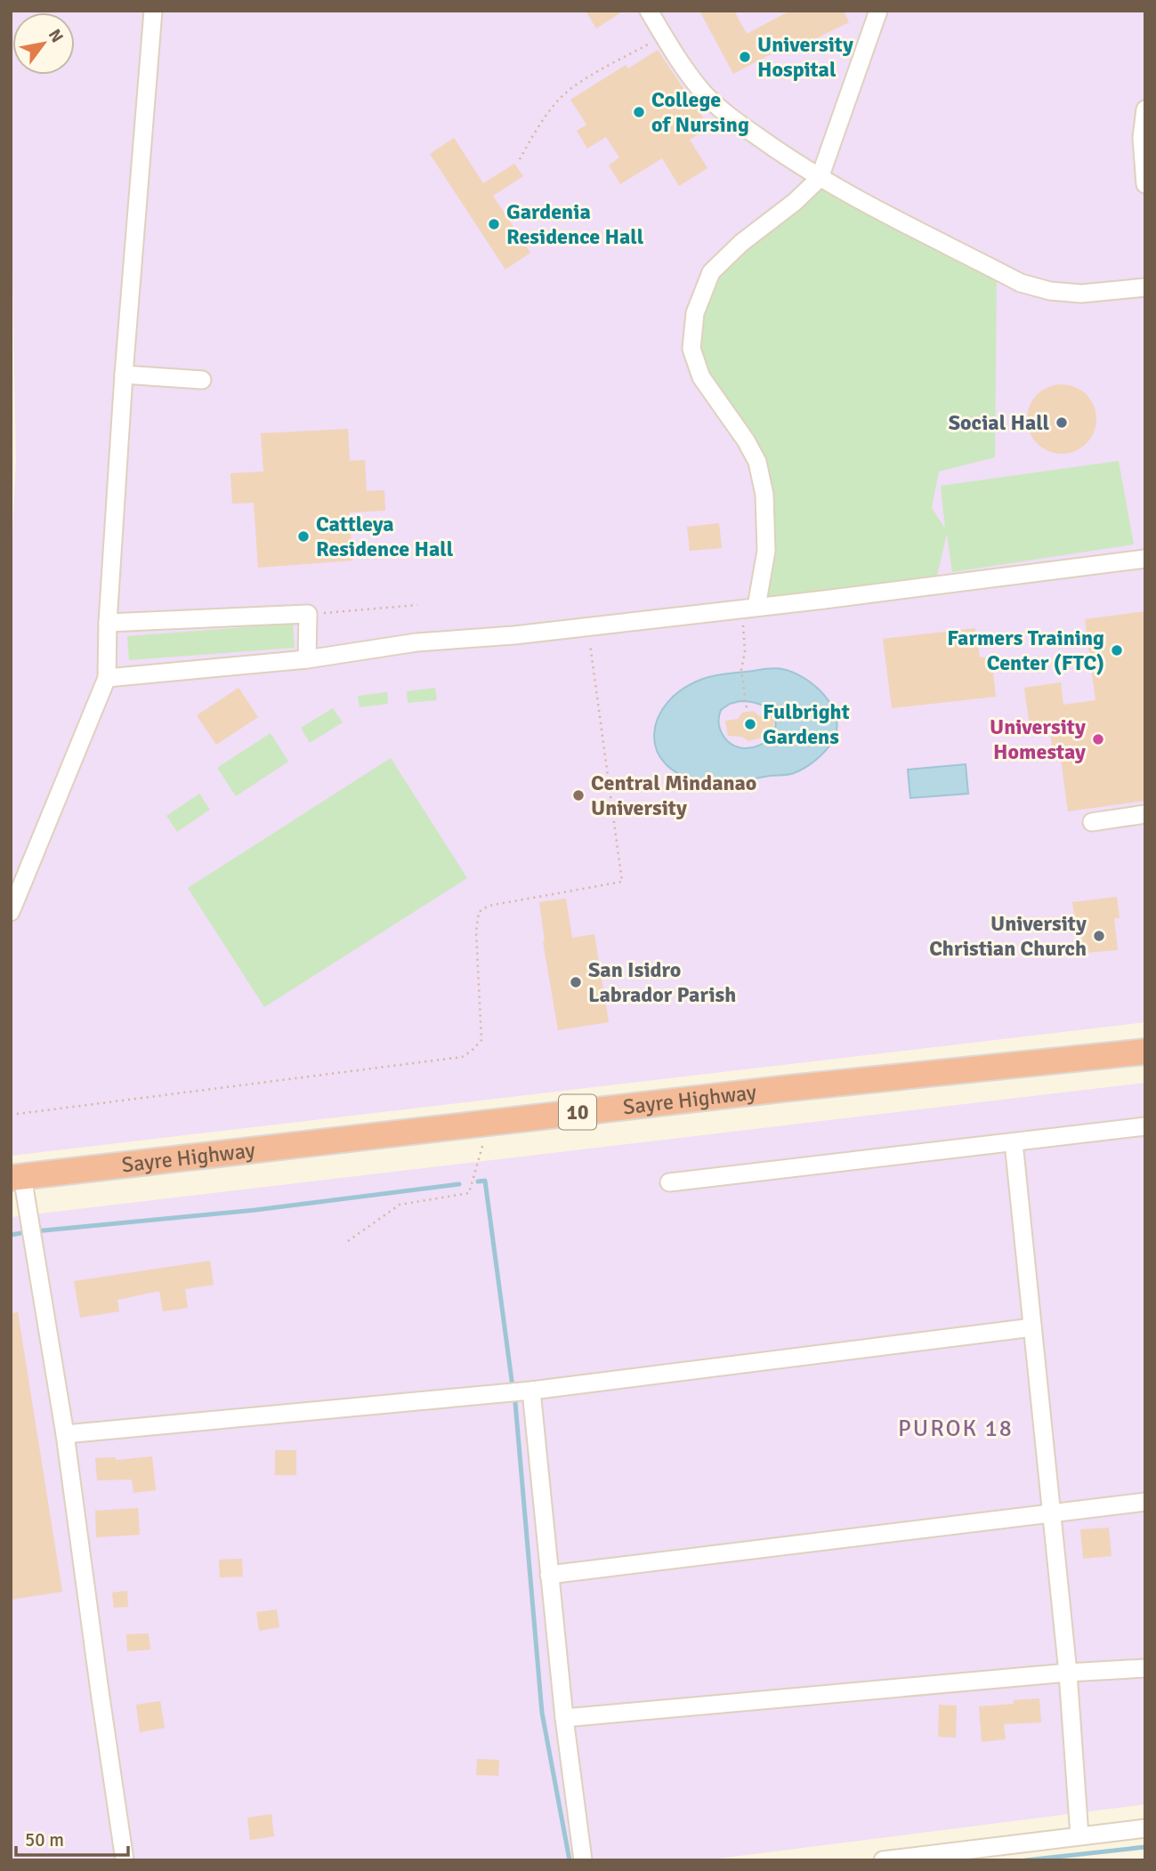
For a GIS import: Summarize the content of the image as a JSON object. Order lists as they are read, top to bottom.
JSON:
{
  "streets": {
    "highway": ["Sayre Highway", "10"]
  },
  "districts": ["PUROK 18"],
  "places": [
    "University Hospital",
    "College of Nursing",
    "Gardenia Residence Hall",
    "Social Hall",
    "Cattleya Residence Hall",
    "Farmers Training Center (FTC)",
    "Fulbright Gardens",
    "University Homestay",
    "Central Mindanao University",
    "University Christian Church",
    "San Isidro Labrador Parish"
  ],
  "scale_bar": "50 m",
  "north": "top right"
}
